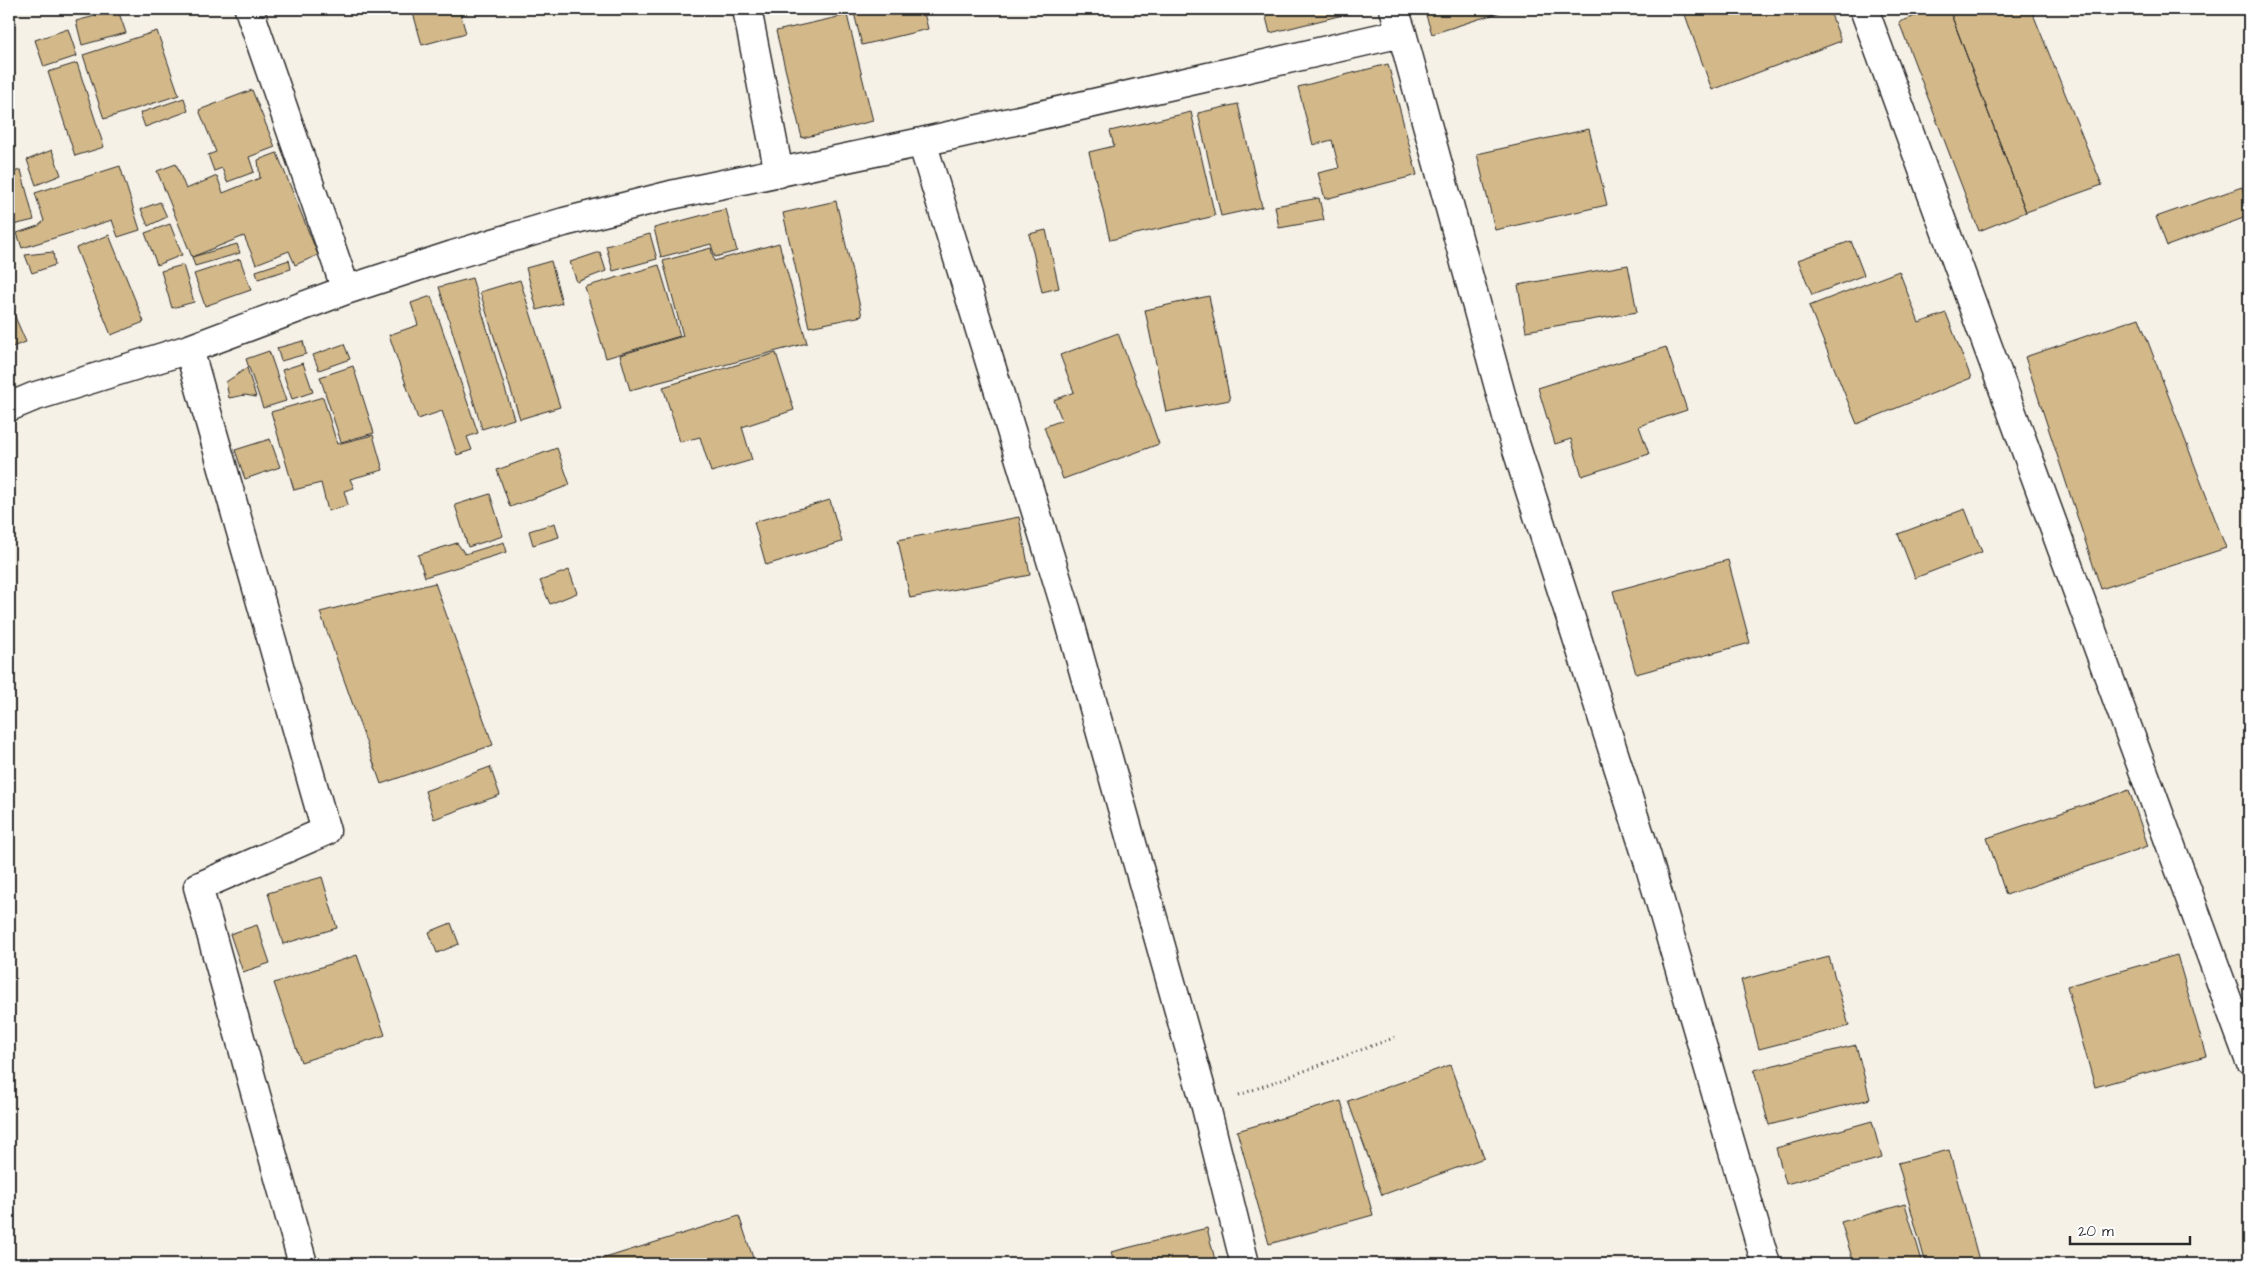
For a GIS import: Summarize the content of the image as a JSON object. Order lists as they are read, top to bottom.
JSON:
{
  "scale_bar": "20 m"
}
